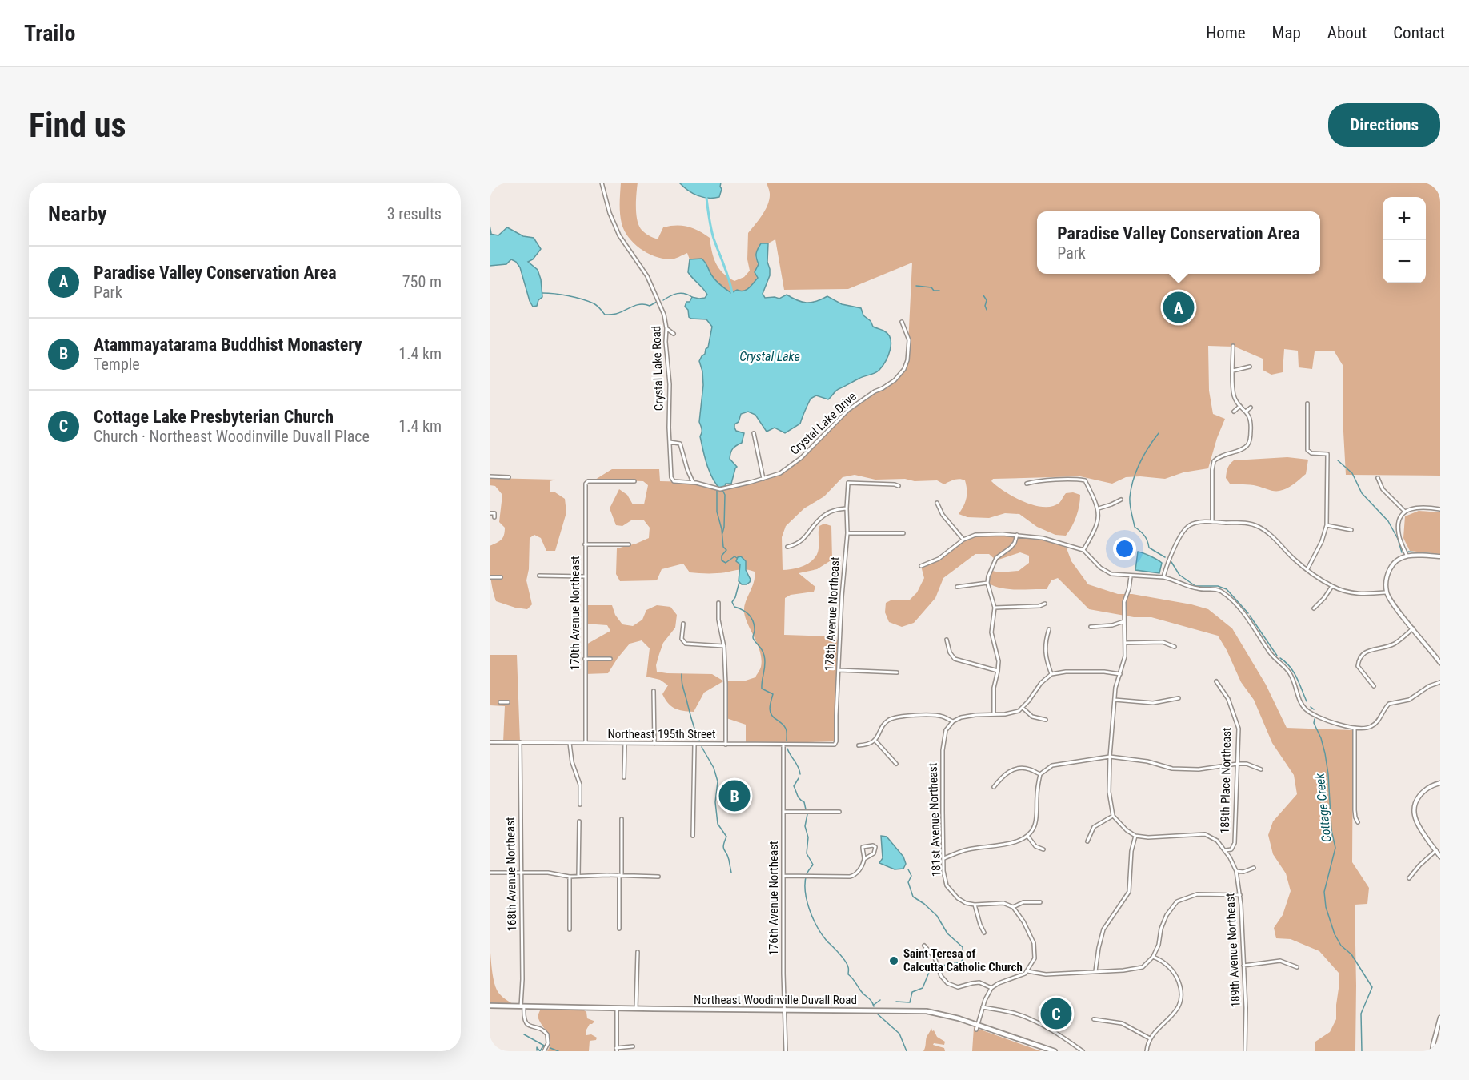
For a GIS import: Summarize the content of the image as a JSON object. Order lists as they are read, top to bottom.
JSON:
{
  "streets": {
    "main road": ["Northeast Woodinville Duvall Road"],
    "street": [
      "Crystal Lake Road",
      "Crystal Lake Drive",
      "170th Avenue Northeast",
      "178th Avenue Northeast",
      "Northeast 195th Street",
      "189th Place Northeast",
      "181st Avenue Northeast",
      "168th Avenue Northeast",
      "176th Avenue Northeast",
      "189th Avenue Northeast"
    ]
  },
  "crossings": [
    ["Crystal Lake Road", "Crystal Lake Drive"],
    ["170th Avenue Northeast", "Northeast 195th Street"],
    ["178th Avenue Northeast", "Northeast 195th Street"],
    ["Northeast 195th Street", "168th Avenue Northeast"],
    ["Northeast 195th Street", "176th Avenue Northeast"],
    ["189th Place Northeast", "189th Avenue Northeast"],
    ["168th Avenue Northeast", "Northeast Woodinville Duvall Road"],
    ["176th Avenue Northeast", "Northeast Woodinville Duvall Road"]
  ],
  "water": ["Crystal Lake", "Cottage Creek"],
  "places": ["Saint Teresa of Calcutta Catholic Church"],
  "page": {
    "header": "Trailo",
    "nav": [
      "Home",
      "Map",
      "About",
      "Contact"
    ],
    "buttons": "Directions",
    "title": "Find us",
    "heading": ["Nearby", "3 results"],
    "map_buttons": ["+", "−"],
    "popup": ["Paradise Valley Conservation Area", "Park"],
    "list": [
      {
        "mark": "A",
        "name": "Paradise Valley Conservation Area",
        "note": "Park",
        "value": "750 m"
      },
      {
        "mark": "B",
        "name": "Atammayatarama Buddhist Monastery",
        "note": "Temple",
        "value": "1.4 km"
      },
      {
        "mark": "C",
        "name": "Cottage Lake Presbyterian Church",
        "note": "Church · Northeast Woodinville Duvall Place",
        "value": "1.4 km"
      }
    ],
    "pins": ["A", "B", "C"]
  }
}
